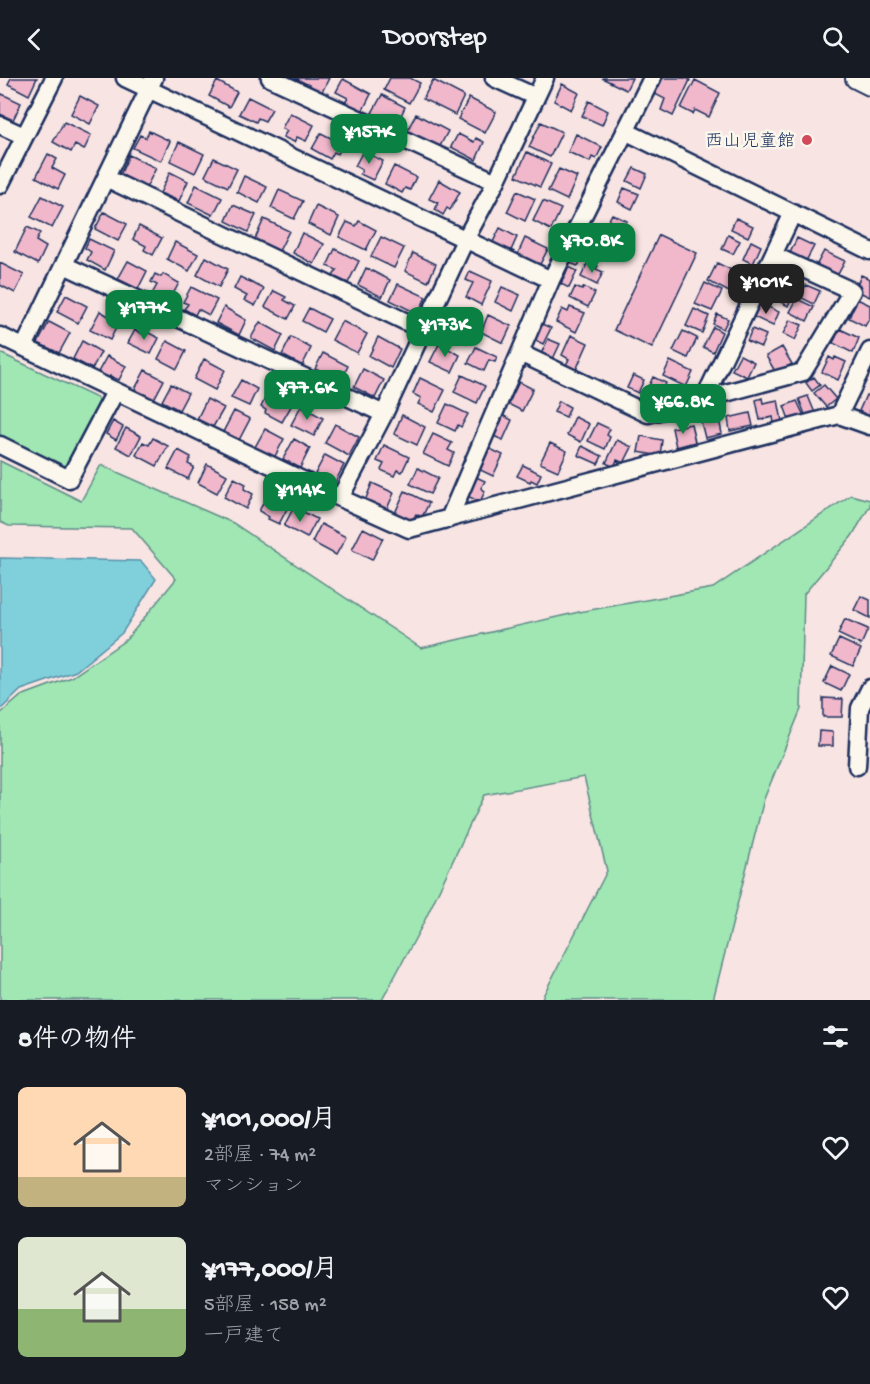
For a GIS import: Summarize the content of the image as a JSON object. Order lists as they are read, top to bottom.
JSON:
{
  "places": ["西山児童館"],
  "page": {
    "header": "Doorstep",
    "price": [
      "¥157K",
      "¥70.8K",
      "¥101K",
      "¥177K",
      "¥173K",
      "¥77.6K",
      "¥66.8K",
      "¥114K"
    ],
    "heading": "8件の物件",
    "list": [
      {
        "name": "¥101,000/月",
        "note": "2部屋 · 74 m² · マンション"
      },
      {
        "name": "¥177,000/月",
        "note": "5部屋 · 158 m² · 一戸建て"
      }
    ]
  }
}
